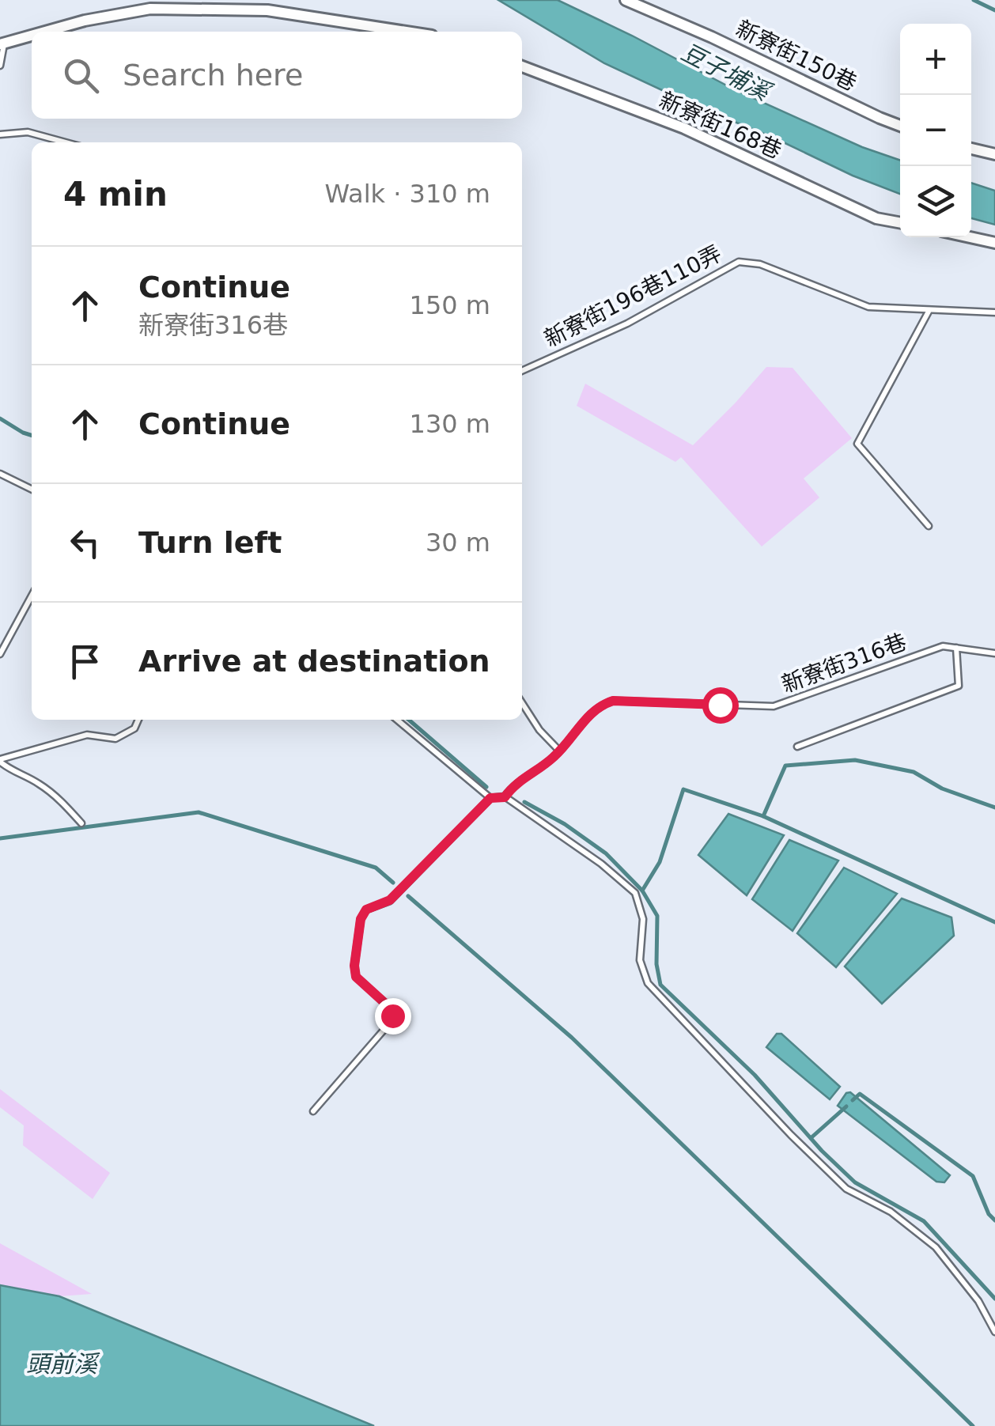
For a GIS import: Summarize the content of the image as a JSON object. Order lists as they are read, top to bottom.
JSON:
{
  "streets": {
    "street": ["新寮街150巷", "新寮街168巷"],
    "lane": ["新寮街196巷110弄", "新寮街316巷"]
  },
  "water": ["豆子埔溪", "頭前溪"],
  "page": {
    "map_buttons": ["+", "−"],
    "search": "Search here",
    "heading": ["4 min", "Walk · 310 m"],
    "list": [
      ["Continue", "新寮街316巷", "150 m"],
      ["Continue", "130 m"],
      ["Turn left", "30 m"],
      "Arrive at destination"
    ]
  }
}
